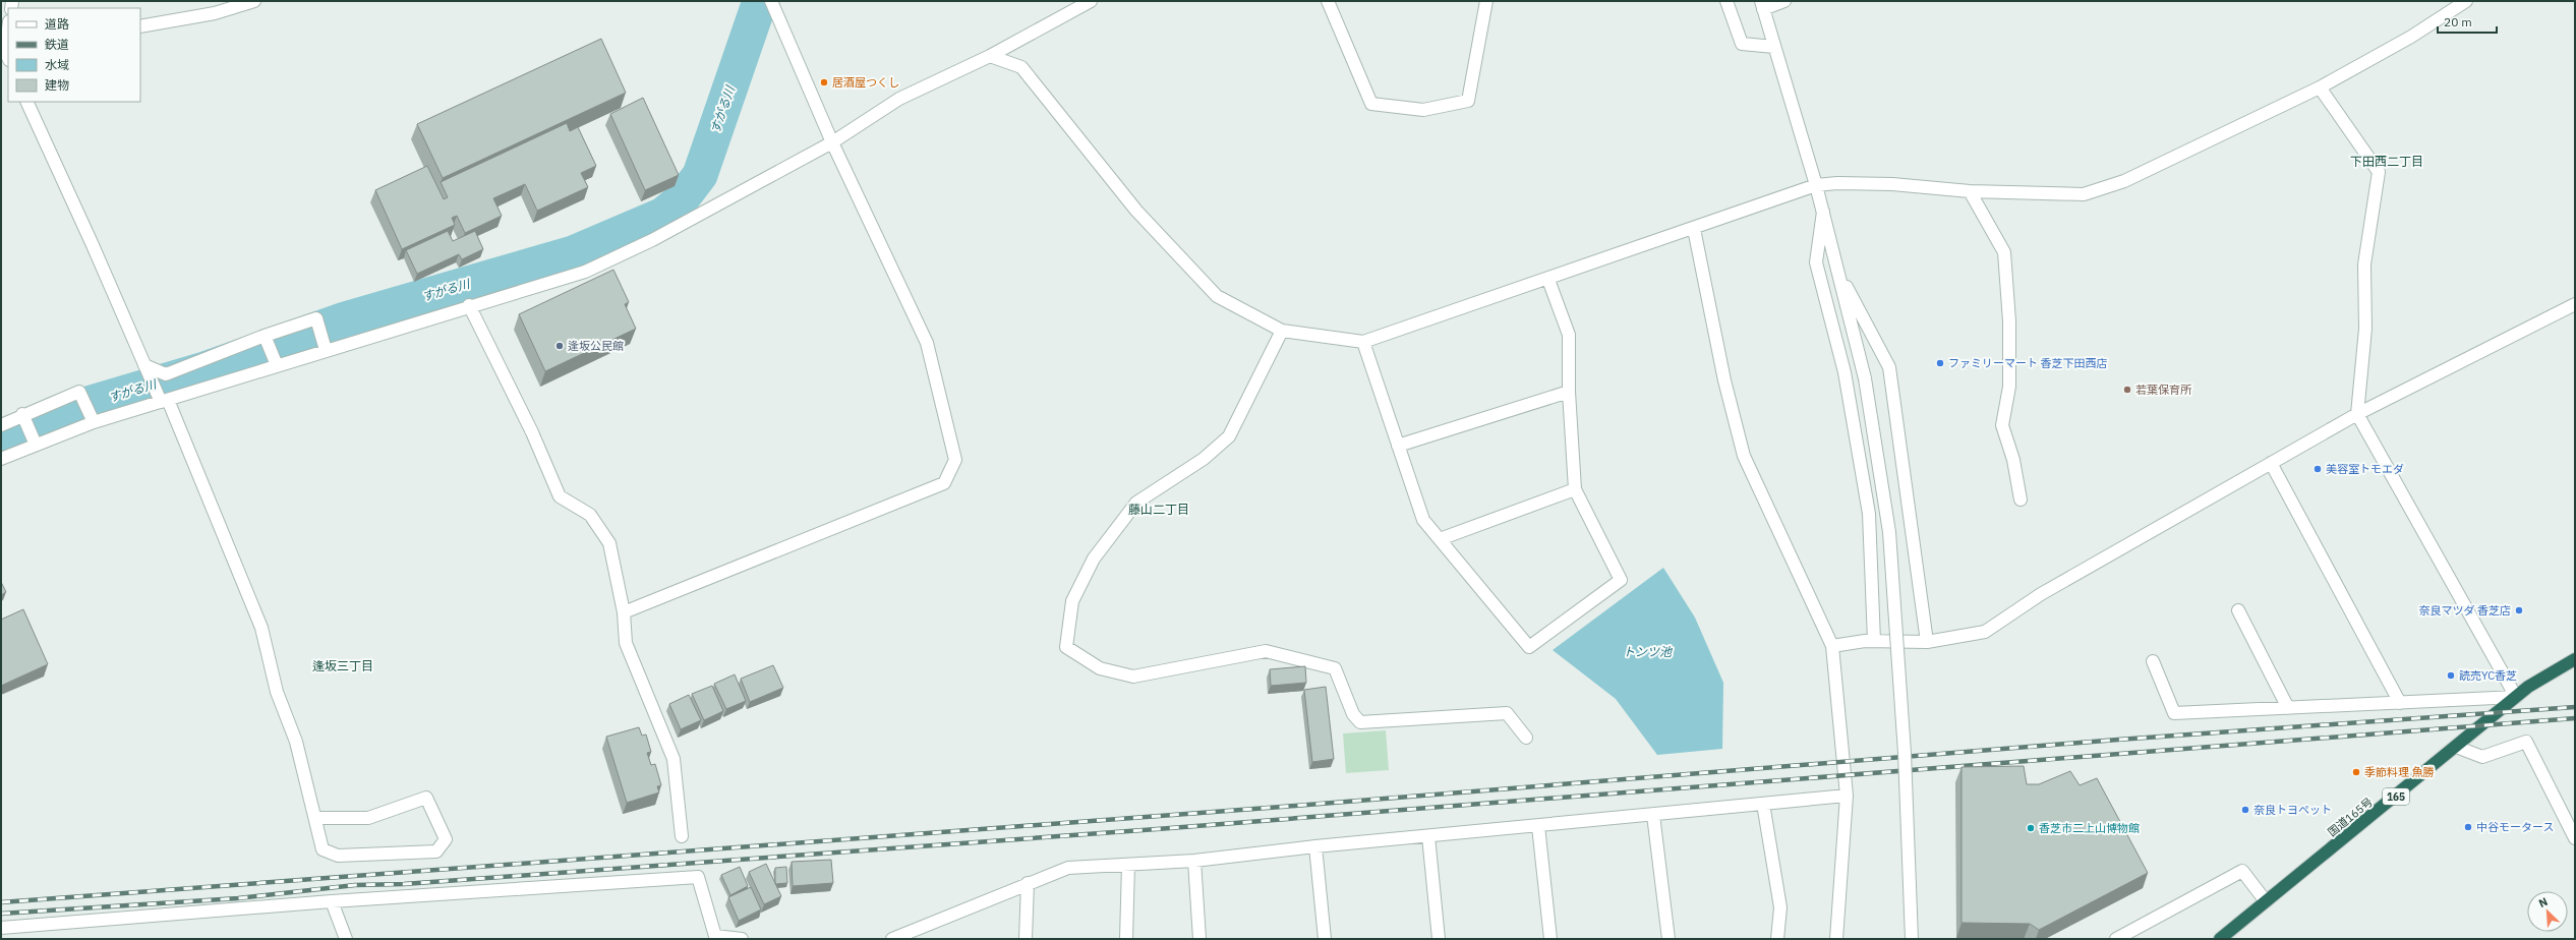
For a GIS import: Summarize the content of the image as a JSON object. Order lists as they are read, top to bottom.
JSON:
{
  "streets": {
    "highway": ["165", "国道165号"]
  },
  "districts": ["下田西二丁目", "藤山二丁目", "逢坂三丁目"],
  "water": ["すがる川", "トンツ池"],
  "places": [
    "居酒屋つくし",
    "逢坂公民館",
    "ファミリーマート 香芝下田西店",
    "若葉保育所",
    "美容室トモエダ",
    "奈良マツダ 香芝店",
    "読売YC香芝",
    "季節料理 魚勝",
    "奈良トヨペット",
    "中谷モータース",
    "香芝市二上山博物館"
  ],
  "legend": [
    "道路",
    "鉄道",
    "水域",
    "建物"
  ],
  "scale_bar": "20 m",
  "north": "top left"
}
